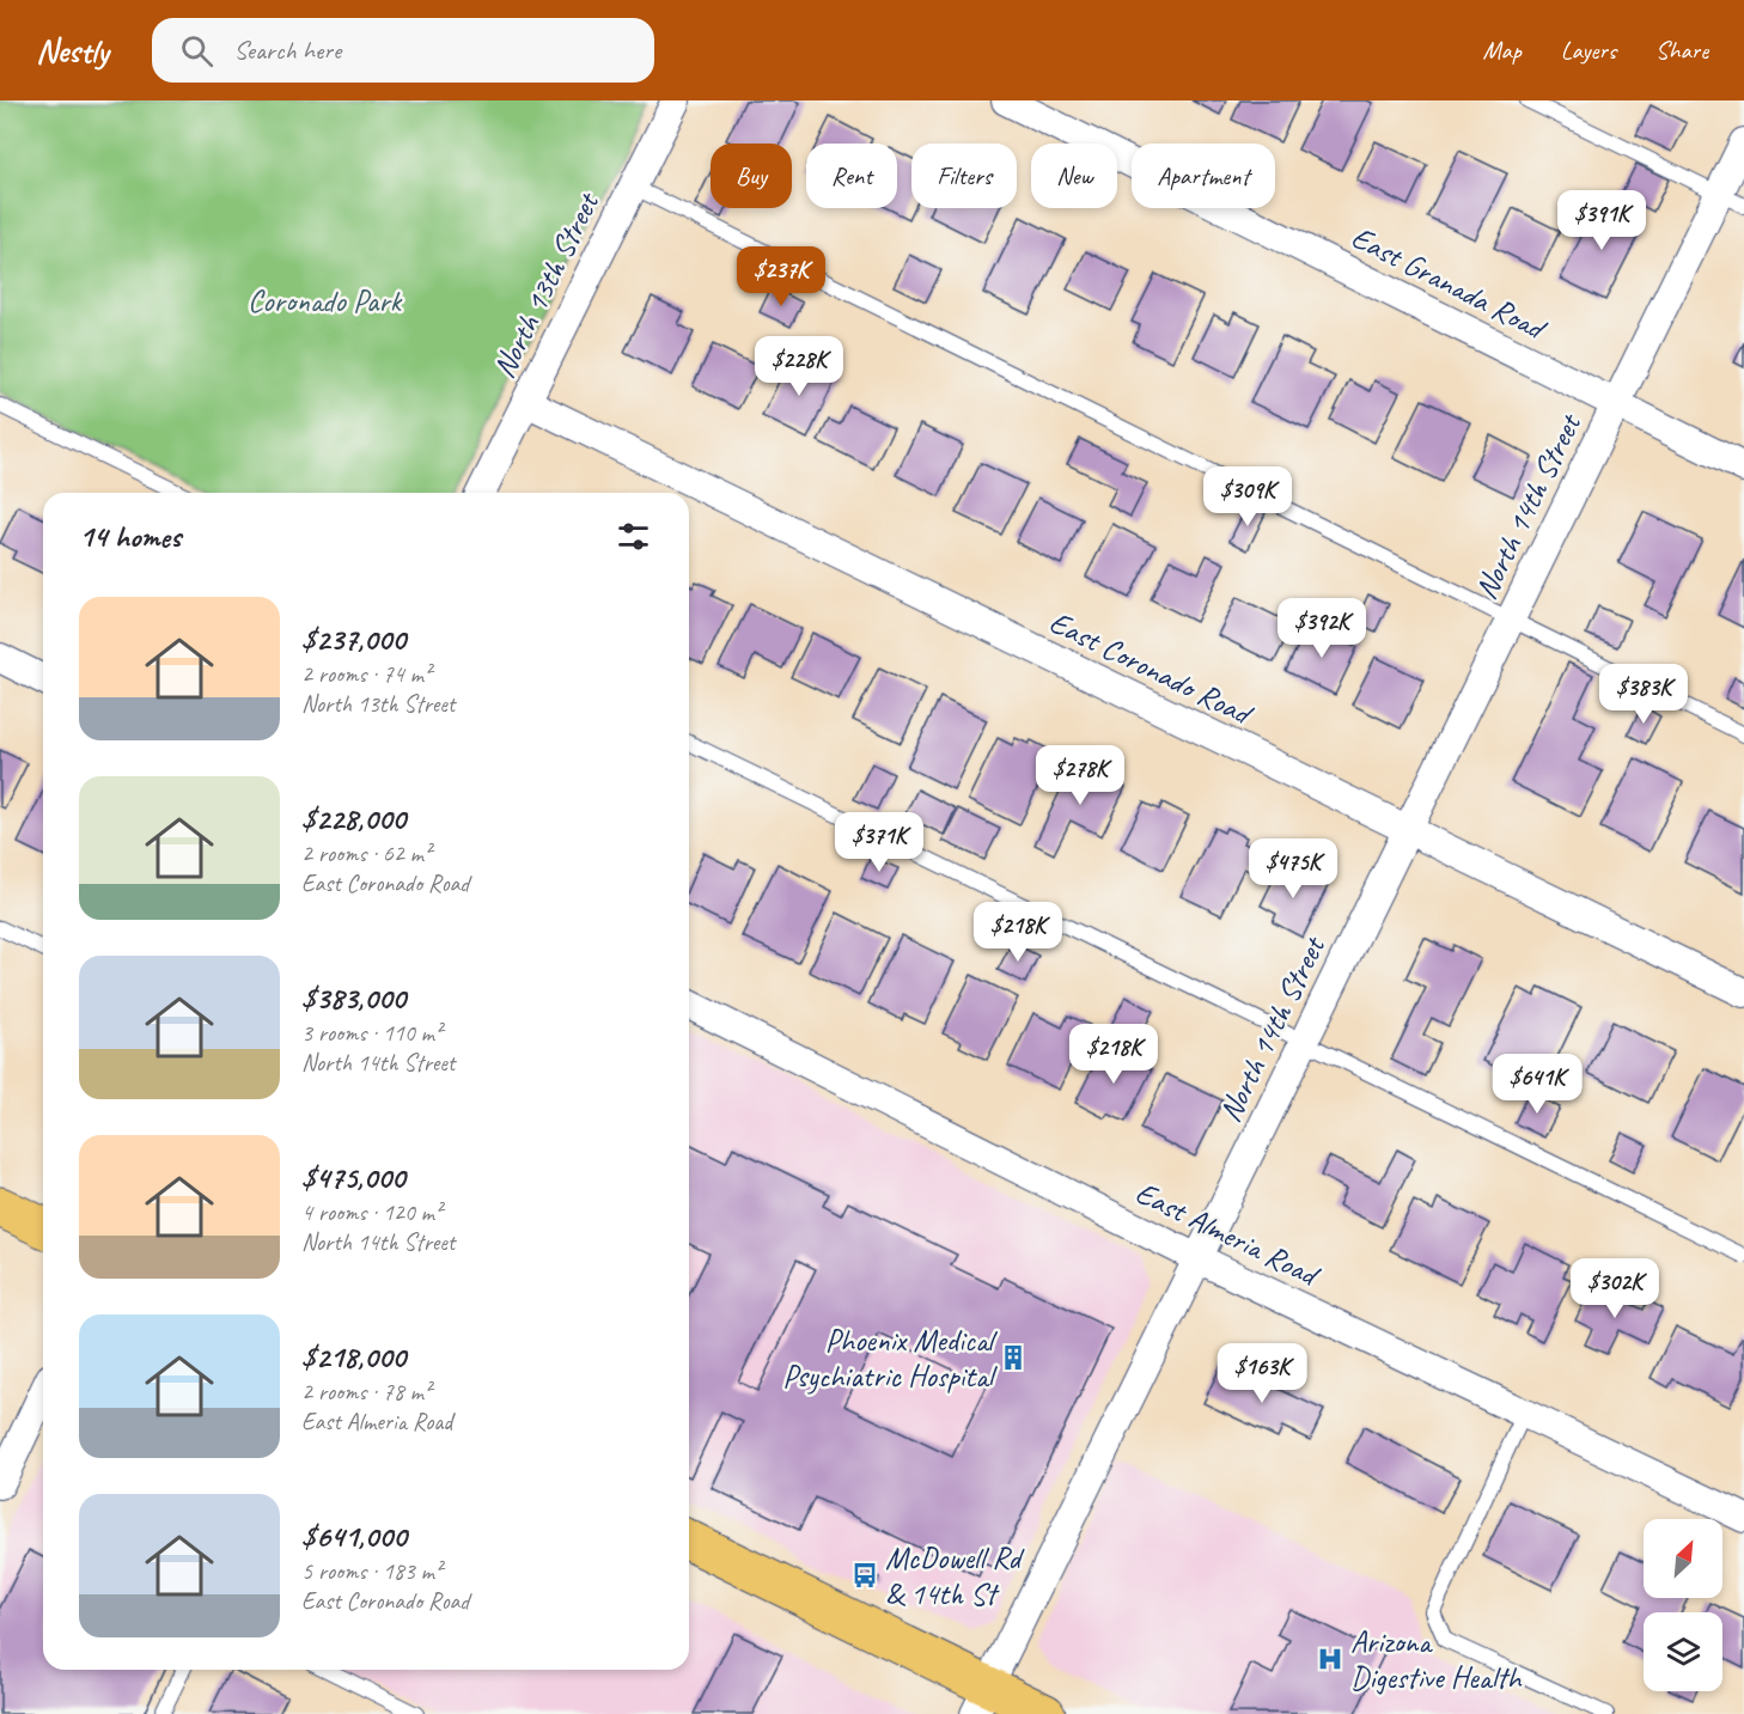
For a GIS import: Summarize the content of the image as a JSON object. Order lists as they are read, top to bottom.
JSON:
{
  "streets": {
    "street": [
      "East Granada Road",
      "North 13th Street",
      "North 14th Street",
      "East Coronado Road",
      "East Almeria Road"
    ]
  },
  "crossings": [
    ["East Granada Road", "North 14th Street"],
    ["North 13th Street", "East Coronado Road"],
    ["North 14th Street", "East Coronado Road"],
    ["North 14th Street", "East Almeria Road"]
  ],
  "parks": ["Coronado Park"],
  "places": {
    "building": ["Phoenix Medical Psychiatric Hospital"],
    "bus stop": ["McDowell Rd & 14th St"],
    "hospital": ["Arizona Digestive Health"]
  },
  "north": "top right",
  "page": {
    "header": "Nestly",
    "search": "Search here",
    "nav": ["Map", "Layers", "Share"],
    "chip": [
      "Buy",
      "Rent",
      "Filters",
      "New",
      "Apartment"
    ],
    "price": [
      "$391K",
      "$237K",
      "$228K",
      "$309K",
      "$392K",
      "$383K",
      "$278K",
      "$371K",
      "$475K",
      "$218K",
      "$218K",
      "$641K",
      "$302K",
      "$163K"
    ],
    "heading": "14 homes",
    "list": [
      {
        "name": "$237,000",
        "note": "2 rooms · 74 m² · North 13th Street"
      },
      {
        "name": "$228,000",
        "note": "2 rooms · 62 m² · East Coronado Road"
      },
      {
        "name": "$383,000",
        "note": "3 rooms · 110 m² · North 14th Street"
      },
      {
        "name": "$475,000",
        "note": "4 rooms · 120 m² · North 14th Street"
      },
      {
        "name": "$218,000",
        "note": "2 rooms · 78 m² · East Almeria Road"
      },
      {
        "name": "$641,000",
        "note": "5 rooms · 183 m² · East Coronado Road"
      }
    ]
  }
}
